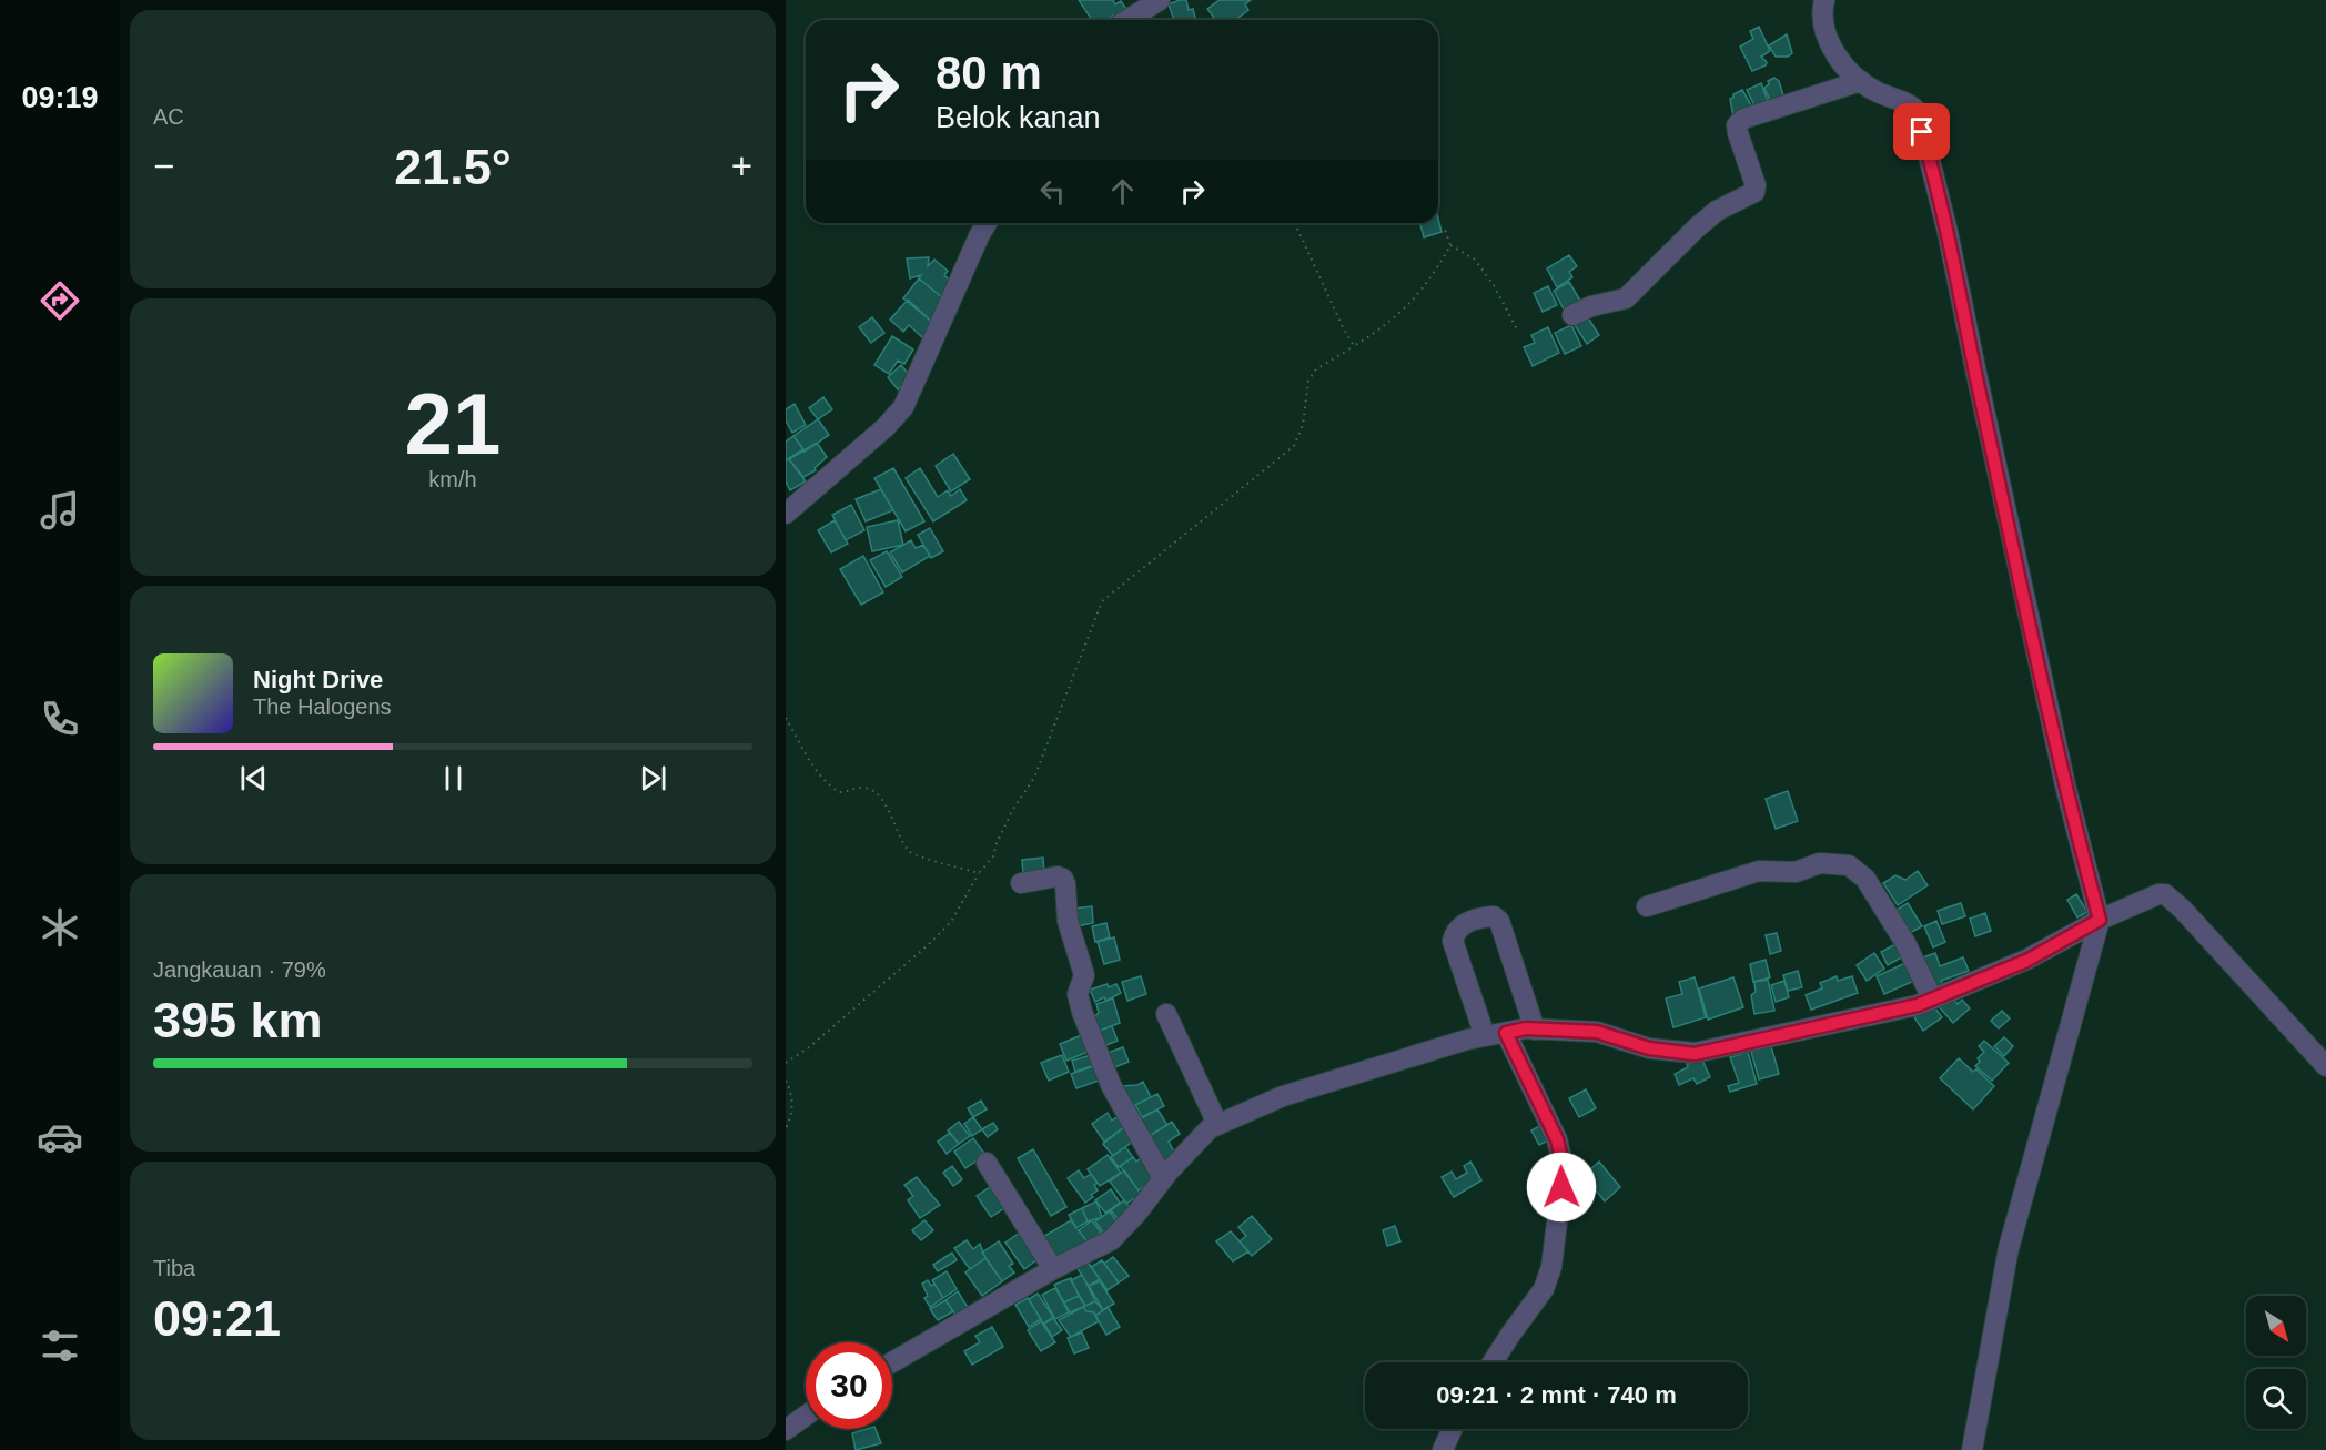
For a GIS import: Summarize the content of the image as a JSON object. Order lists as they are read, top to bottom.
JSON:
{
  "north": "bottom right",
  "page": {
    "tabs": "09:19",
    "tile": [
      "AC",
      ["21", "km/h"],
      ["Jangkauan · 79%", "395 km"],
      ["Tiba", "09:21"]
    ],
    "turn": ["80 m", "Belok kanan"],
    "heat": ["−", "21.5°", "+"],
    "song": ["Night Drive", "The Halogens"],
    "limit": "30",
    "trip": "09:21 · 2 mnt · 740 m"
  }
}
